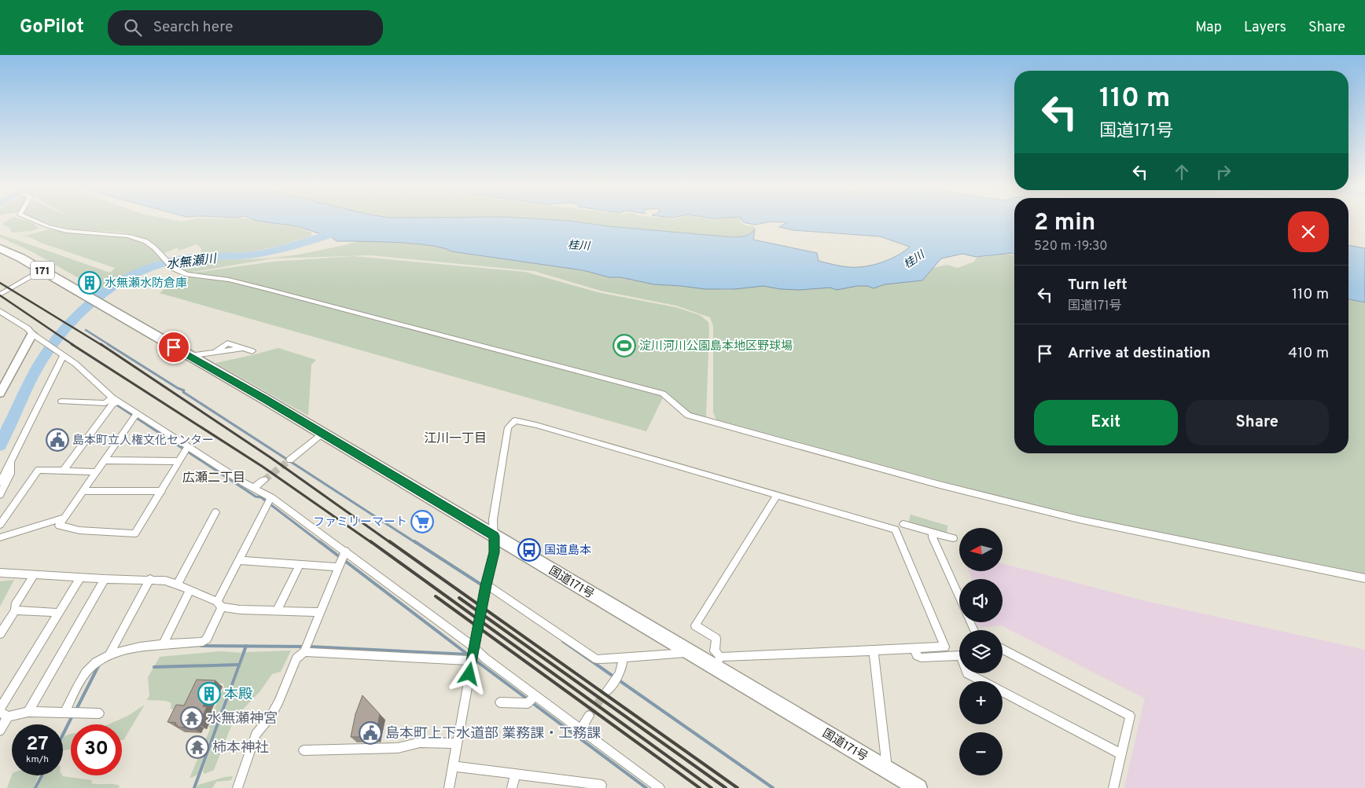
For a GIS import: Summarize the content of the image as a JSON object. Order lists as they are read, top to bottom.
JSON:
{
  "streets": {
    "highway": ["171", "国道171号"]
  },
  "districts": ["江川一丁目", "広瀬二丁目"],
  "water": ["桂川", "水無瀬川"],
  "places": {
    "building": ["水無瀬水防倉庫", "本殿"],
    "sports": ["淀川河川公園島本地区野球場"],
    "public building": ["島本町立人権文化センター", "島本町上下水道部 業務課・工務課"],
    "supermarket": ["ファミリーマート"],
    "bus stop": ["国道島本"],
    "temple": ["水無瀬神宮", "柿本神社"]
  },
  "north": "left",
  "page": {
    "header": "GoPilot",
    "search": "Search here",
    "nav": ["Map", "Layers", "Share"],
    "turn": ["110 m", "国道171号"],
    "heading": ["2 min", "520 m · 19:30"],
    "list": [
      {
        "name": "Turn left",
        "note": "国道171号",
        "value": "110 m"
      },
      {
        "name": "Arrive at destination",
        "value": "410 m"
      }
    ],
    "buttons": ["Exit", "Share"],
    "map_buttons": ["+", "−"],
    "speed": "27 km/h",
    "limit": "30"
  }
}
